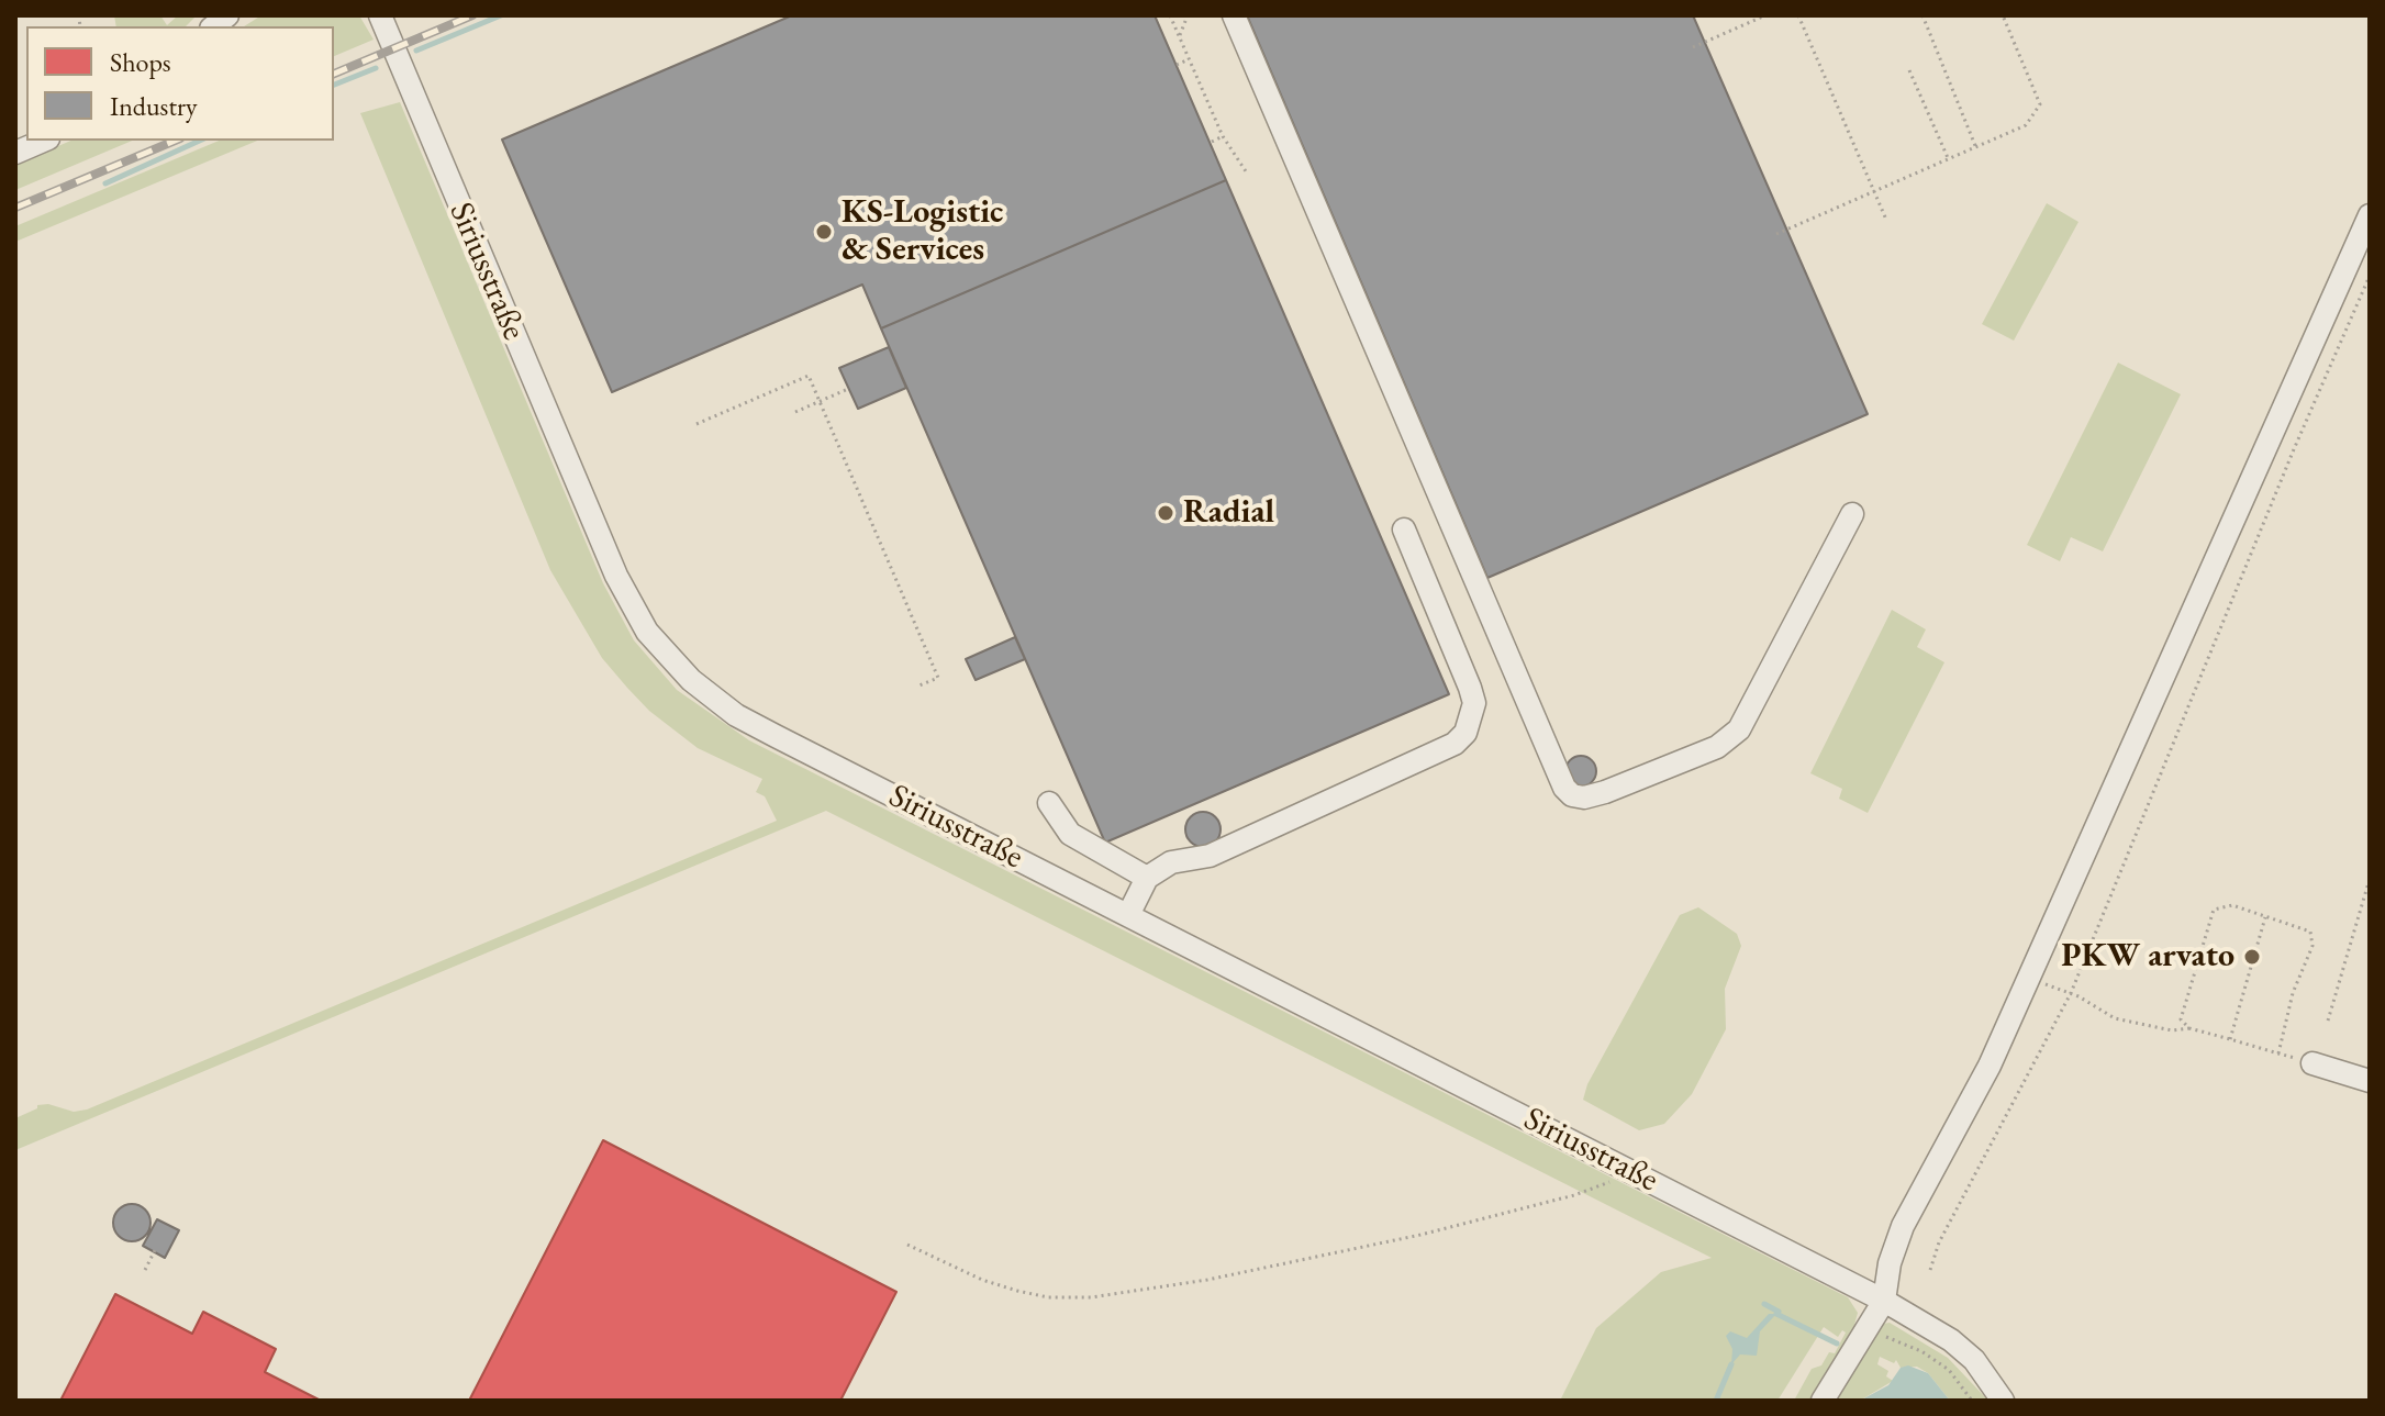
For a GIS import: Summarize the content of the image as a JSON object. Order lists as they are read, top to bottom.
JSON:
{
  "streets": {
    "street": ["Siriusstraße"]
  },
  "places": ["KS-Logistic & Services", "Radial", "PKW arvato"],
  "legend": ["Shops", "Industry"]
}
